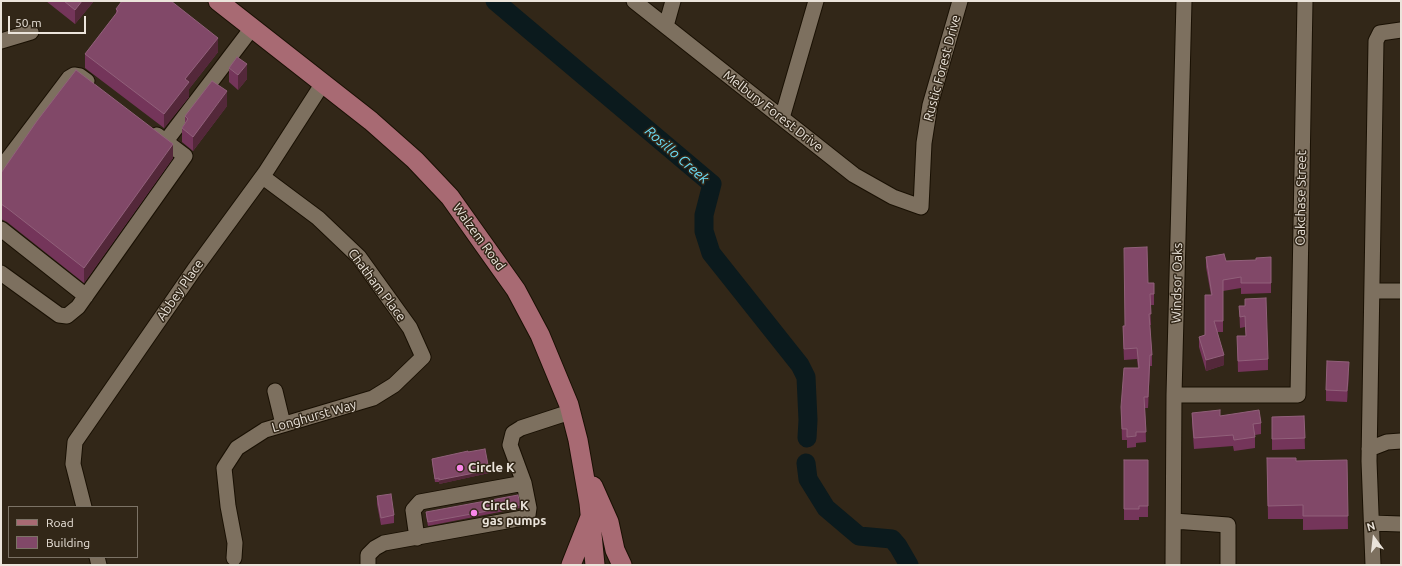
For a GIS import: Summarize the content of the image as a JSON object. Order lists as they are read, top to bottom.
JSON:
{
  "streets": {
    "main road": ["Walzem Road"],
    "street": [
      "Rustic Forest Drive",
      "Melbury Forest Drive",
      "Oakchase Street",
      "Windsor Oaks",
      "Chatham Place",
      "Abbey Place",
      "Longhurst Way"
    ]
  },
  "crossings": [
    ["Rustic Forest Drive", "Melbury Forest Drive"],
    ["Oakchase Street", "Windsor Oaks"],
    ["Walzem Road", "Abbey Place"],
    ["Chatham Place", "Abbey Place"],
    ["Chatham Place", "Longhurst Way"]
  ],
  "water": ["Rosillo Creek"],
  "places": ["Circle K", "Circle K gas pumps"],
  "legend": ["Road", "Building"],
  "scale_bar": "50 m",
  "north": "top"
}
